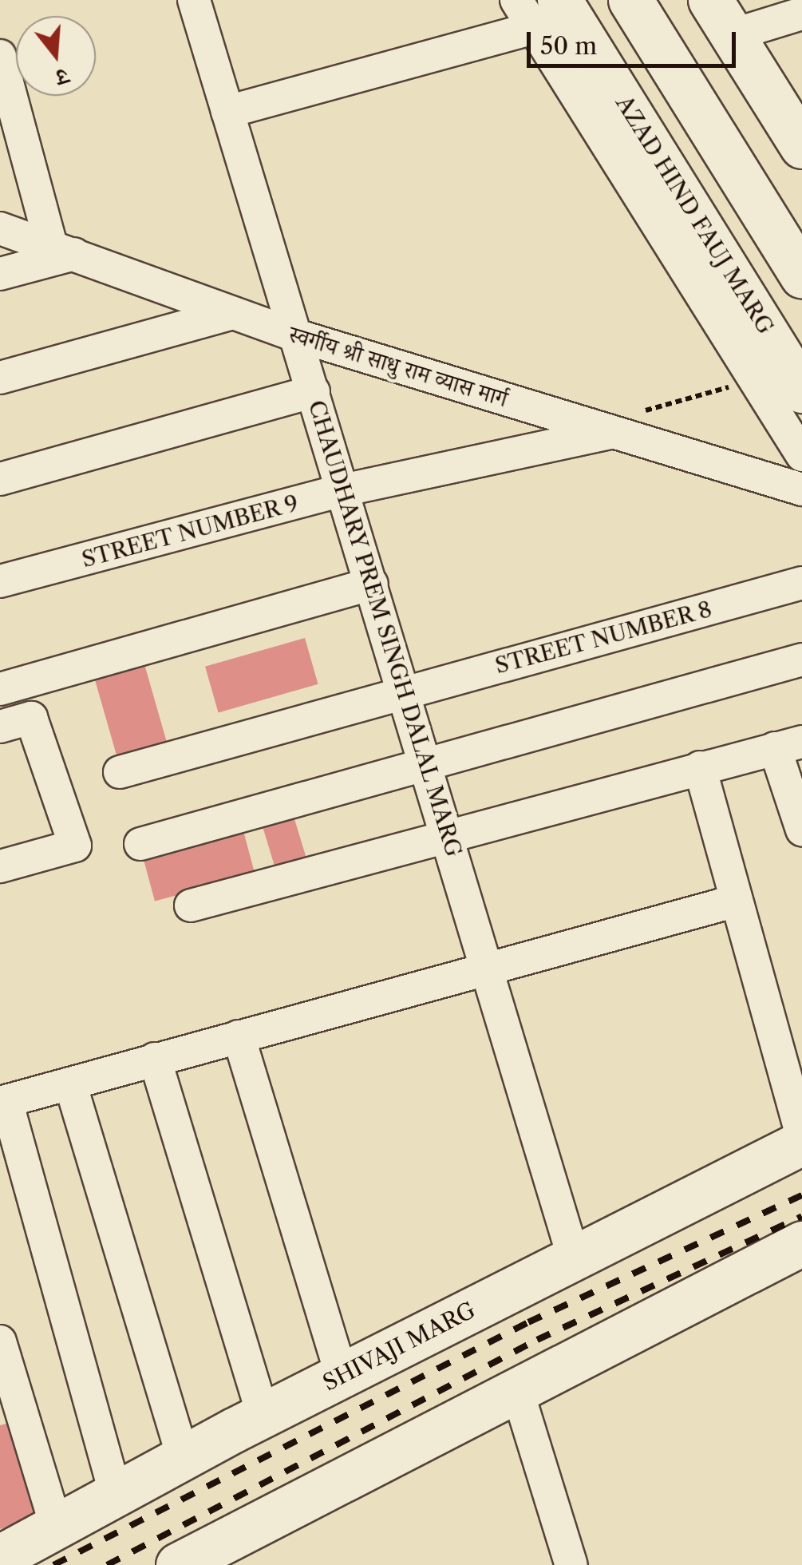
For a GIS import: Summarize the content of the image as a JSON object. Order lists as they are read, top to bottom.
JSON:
{
  "streets": {
    "main road": ["AZAD HIND FAUJ MARG", "SHIVAJI MARG"],
    "street": [
      "स्वर्गीय श्री साधु राम व्यास मार्ग",
      "STREET NUMBER 9",
      "CHAUDHARY PREM SINGH DALAL MARG",
      "STREET NUMBER 8"
    ]
  },
  "crossings": [
    ["स्वर्गीय श्री साधु राम व्यास मार्ग", "STREET NUMBER 9"],
    ["स्वर्गीय श्री साधु राम व्यास मार्ग", "CHAUDHARY PREM SINGH DALAL MARG"],
    ["STREET NUMBER 9", "CHAUDHARY PREM SINGH DALAL MARG"],
    ["CHAUDHARY PREM SINGH DALAL MARG", "STREET NUMBER 8"],
    ["CHAUDHARY PREM SINGH DALAL MARG", "SHIVAJI MARG"]
  ],
  "scale_bar": "50 m",
  "north": "bottom"
}
